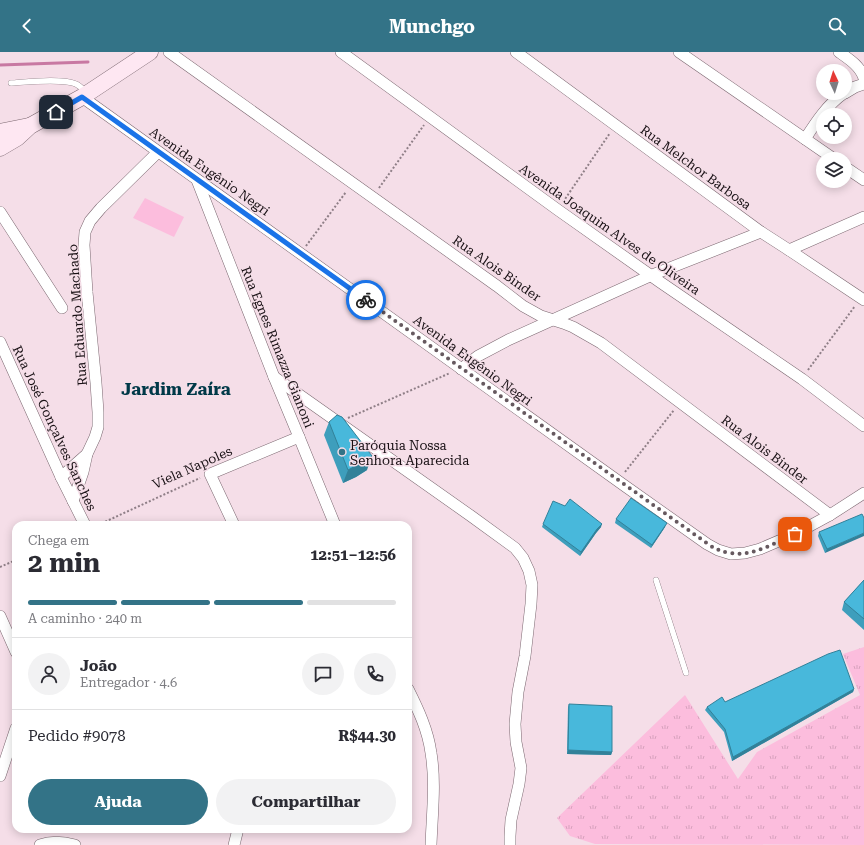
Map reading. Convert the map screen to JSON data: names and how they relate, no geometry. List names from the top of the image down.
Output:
{
  "streets": {
    "street": [
      "Rua Melchor Barbosa",
      "Avenida Eugênio Negri",
      "Avenida Joaquim Alves de Oliveira",
      "Rua Alois Binder",
      "Rua Eduardo Machado",
      "Rua Egnes Rimazza Gianoni",
      "Rua José Gonçalves Sanches",
      "Viela Napoles"
    ]
  },
  "crossings": [
    ["Avenida Eugênio Negri", "Rua Alois Binder"],
    ["Avenida Eugênio Negri", "Rua Eduardo Machado"],
    ["Avenida Eugênio Negri", "Rua Egnes Rimazza Gianoni"],
    ["Rua Eduardo Machado", "Rua José Gonçalves Sanches"],
    ["Rua Egnes Rimazza Gianoni", "Viela Napoles"]
  ],
  "districts": ["Jardim Zaíra"],
  "places": ["Paróquia Nossa Senhora Aparecida"],
  "north": "top",
  "page": {
    "header": "Munchgo",
    "heading": ["2 min", "Chega em", "12:51–12:56"],
    "panel": [
      "João",
      "Entregador · 4.6",
      "Pedido #9078",
      "R$44.30"
    ],
    "bar": "A caminho · 240 m",
    "buttons": ["Ajuda", "Compartilhar"]
  }
}
